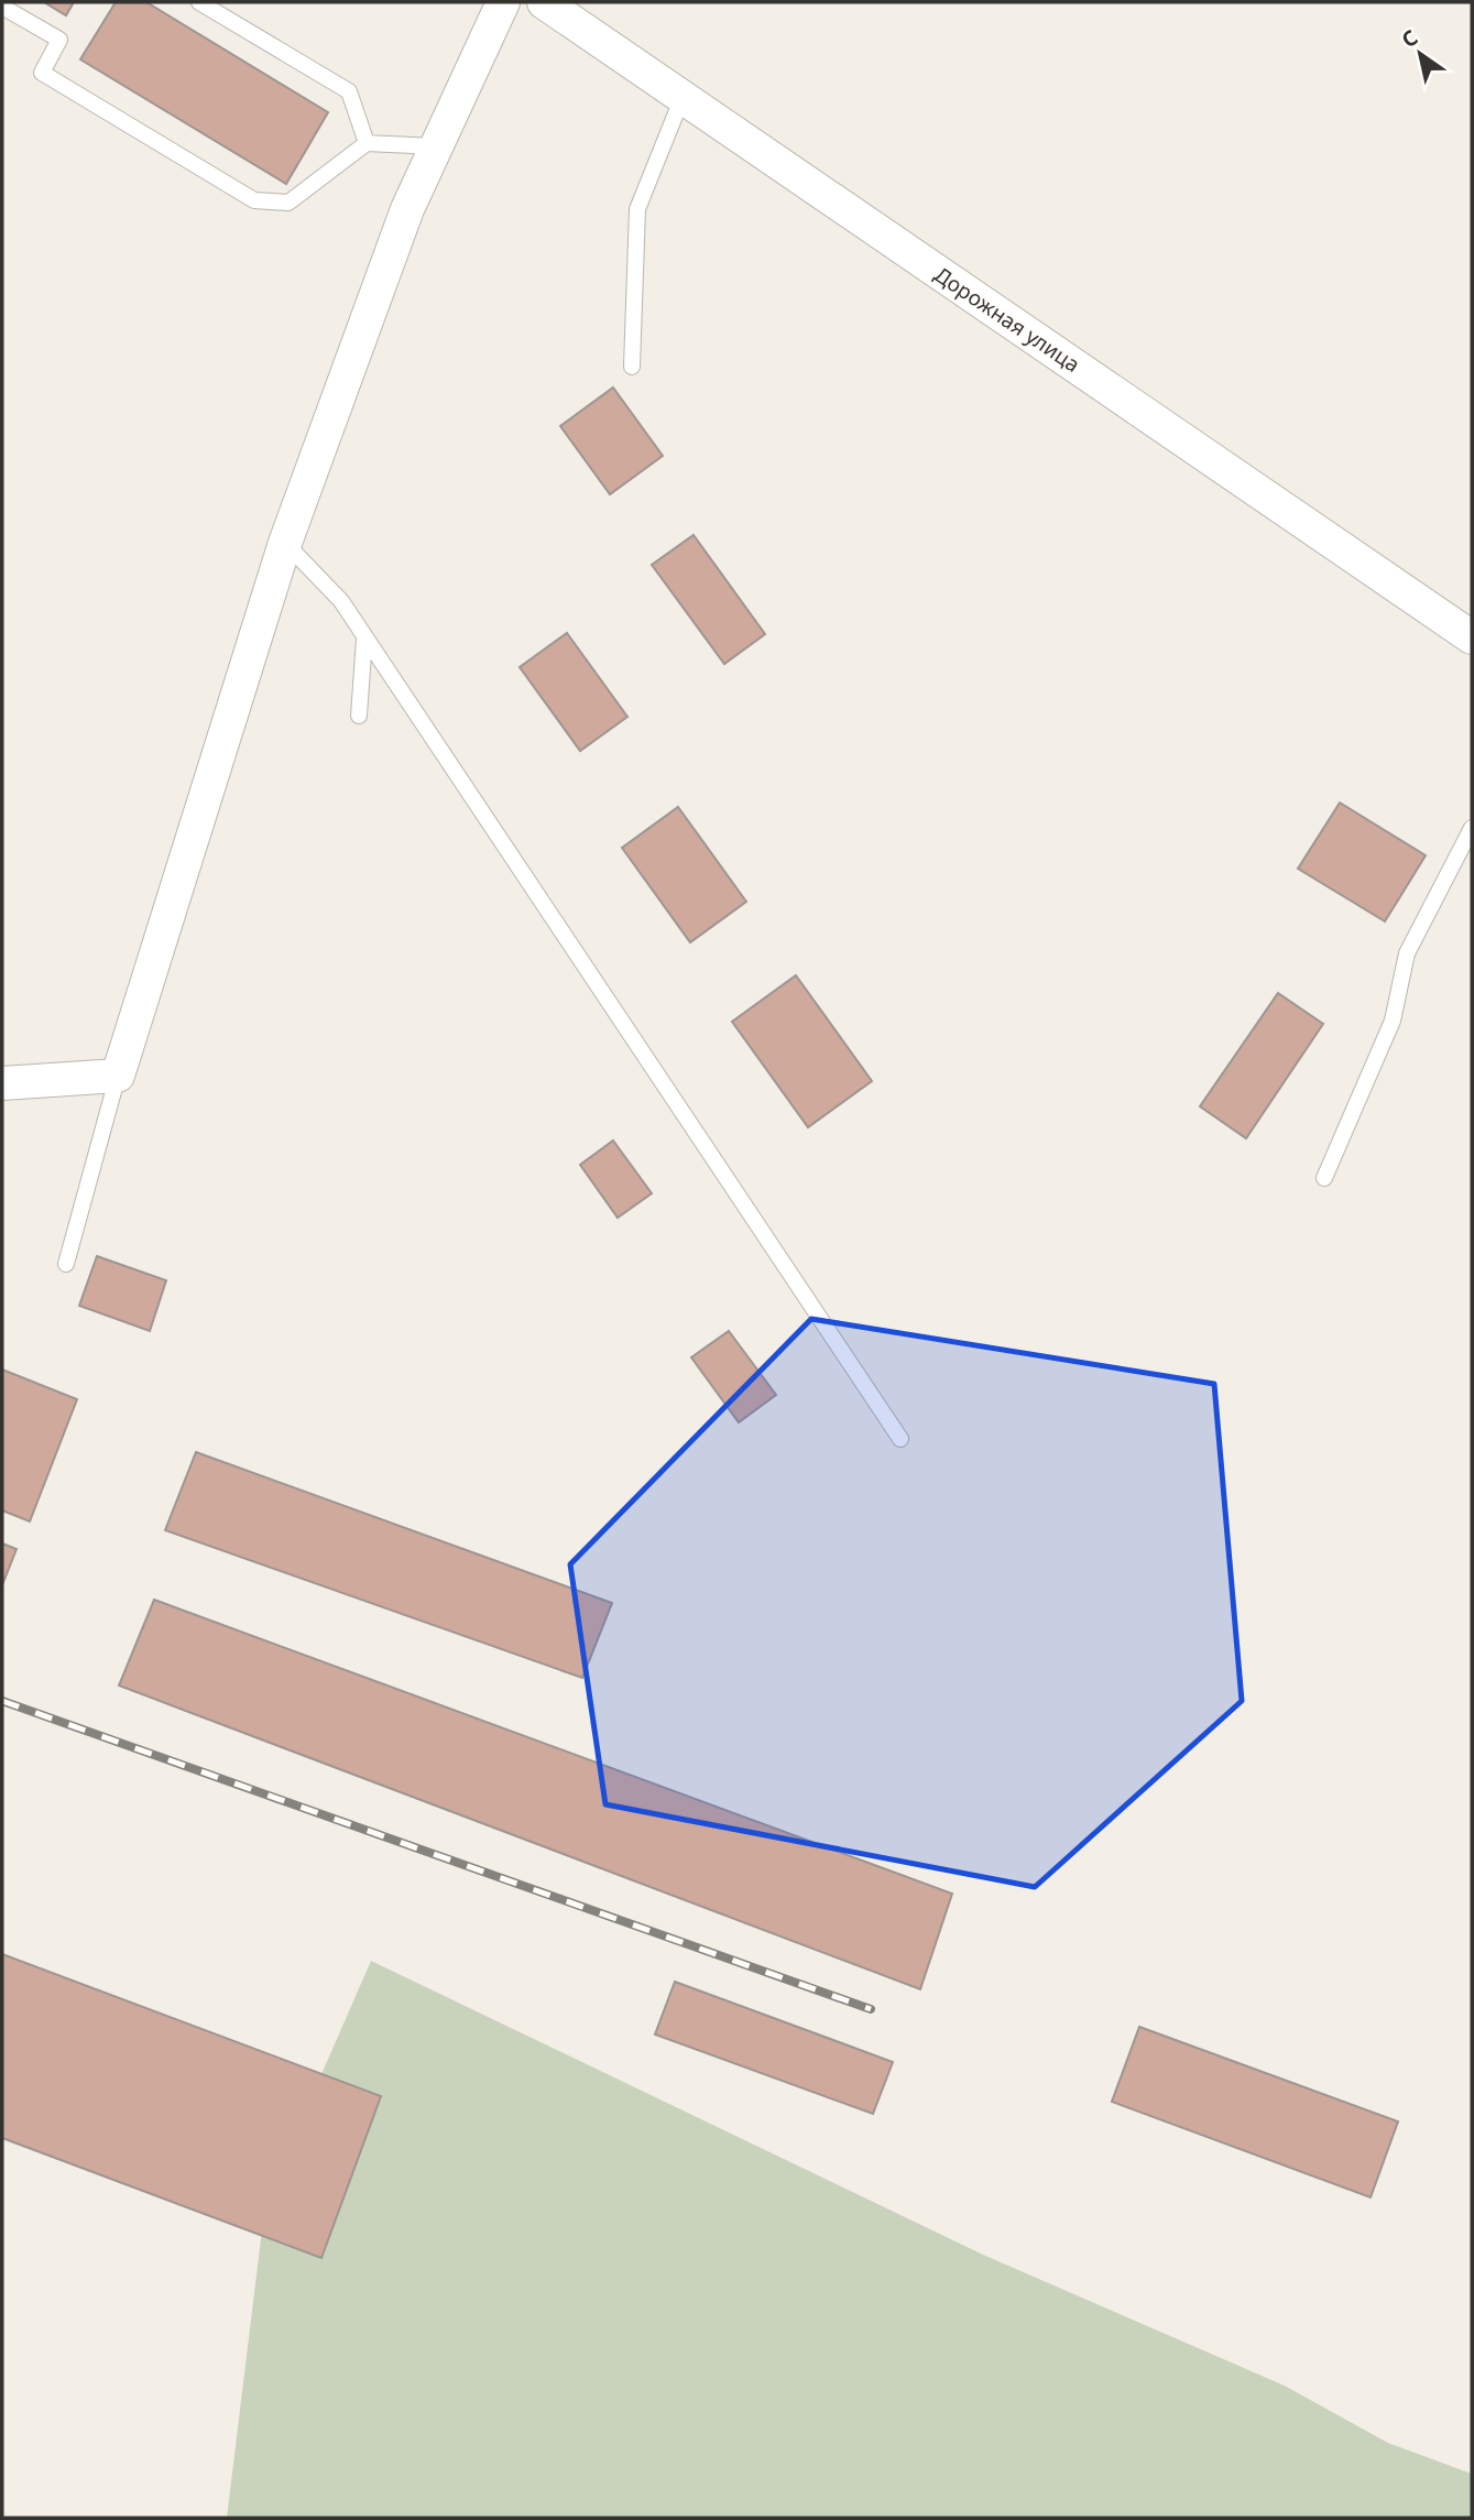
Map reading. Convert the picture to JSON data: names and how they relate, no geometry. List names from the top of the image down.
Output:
{
  "streets": {
    "street": ["Дорожная улица"]
  },
  "north": "top left"
}
